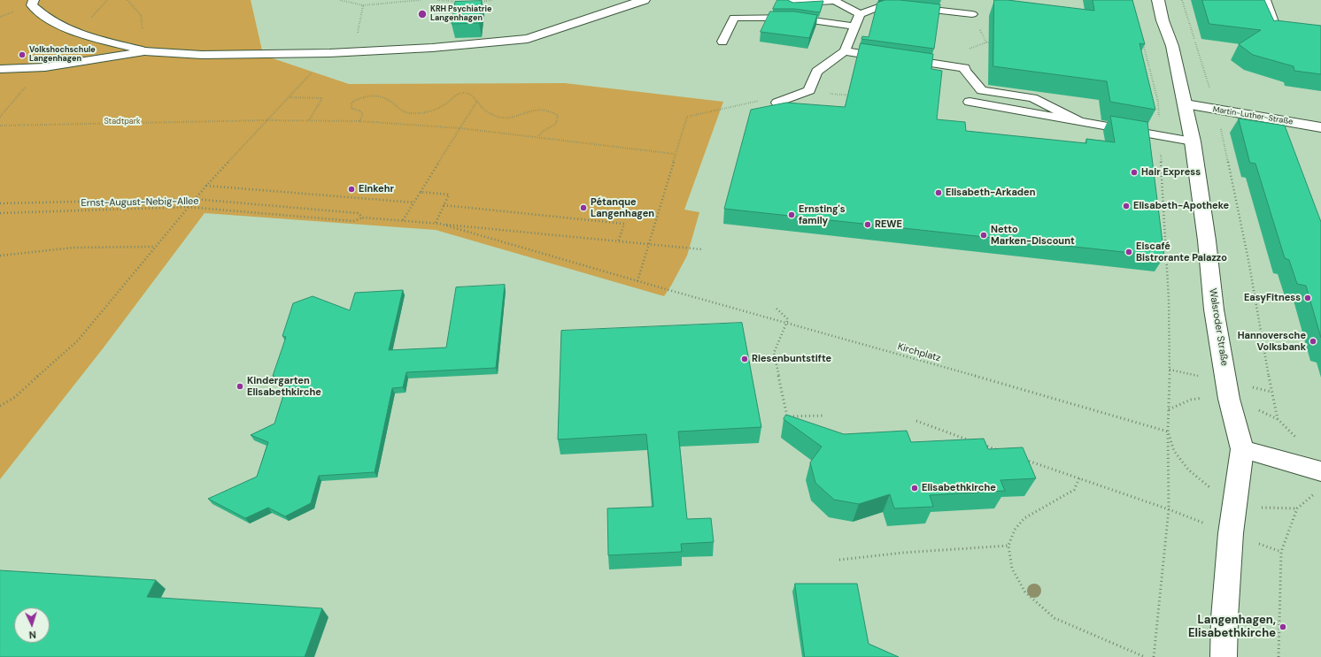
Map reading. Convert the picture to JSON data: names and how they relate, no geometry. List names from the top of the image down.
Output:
{
  "streets": {
    "street": ["Martin-Luther-Straße", "Walsroder Straße"],
    "path": ["Ernst-August-Nebig-Allee", "Kirchplatz"]
  },
  "crossings": [
    ["Martin-Luther-Straße", "Walsroder Straße"]
  ],
  "parks": ["Stadtpark"],
  "places": [
    "KRH Psychiatrie Langenhagen",
    "Volkshochschule Langenhagen",
    "Hair Express",
    "Einkehr",
    "Elisabeth-Arkaden",
    "Elisabeth-Apotheke",
    "Pétanque Langenhagen",
    "Ernsting's family",
    "REWE",
    "Netto Marken-Discount",
    "Eiscafé Bistrorante Palazzo",
    "EasyFitness",
    "Hannoversche Volksbank",
    "Riesenbuntstifte",
    "Kindergarten Elisabethkirche",
    "Elisabethkirche",
    "Langenhagen, Elisabethkirche"
  ],
  "north": "bottom"
}
